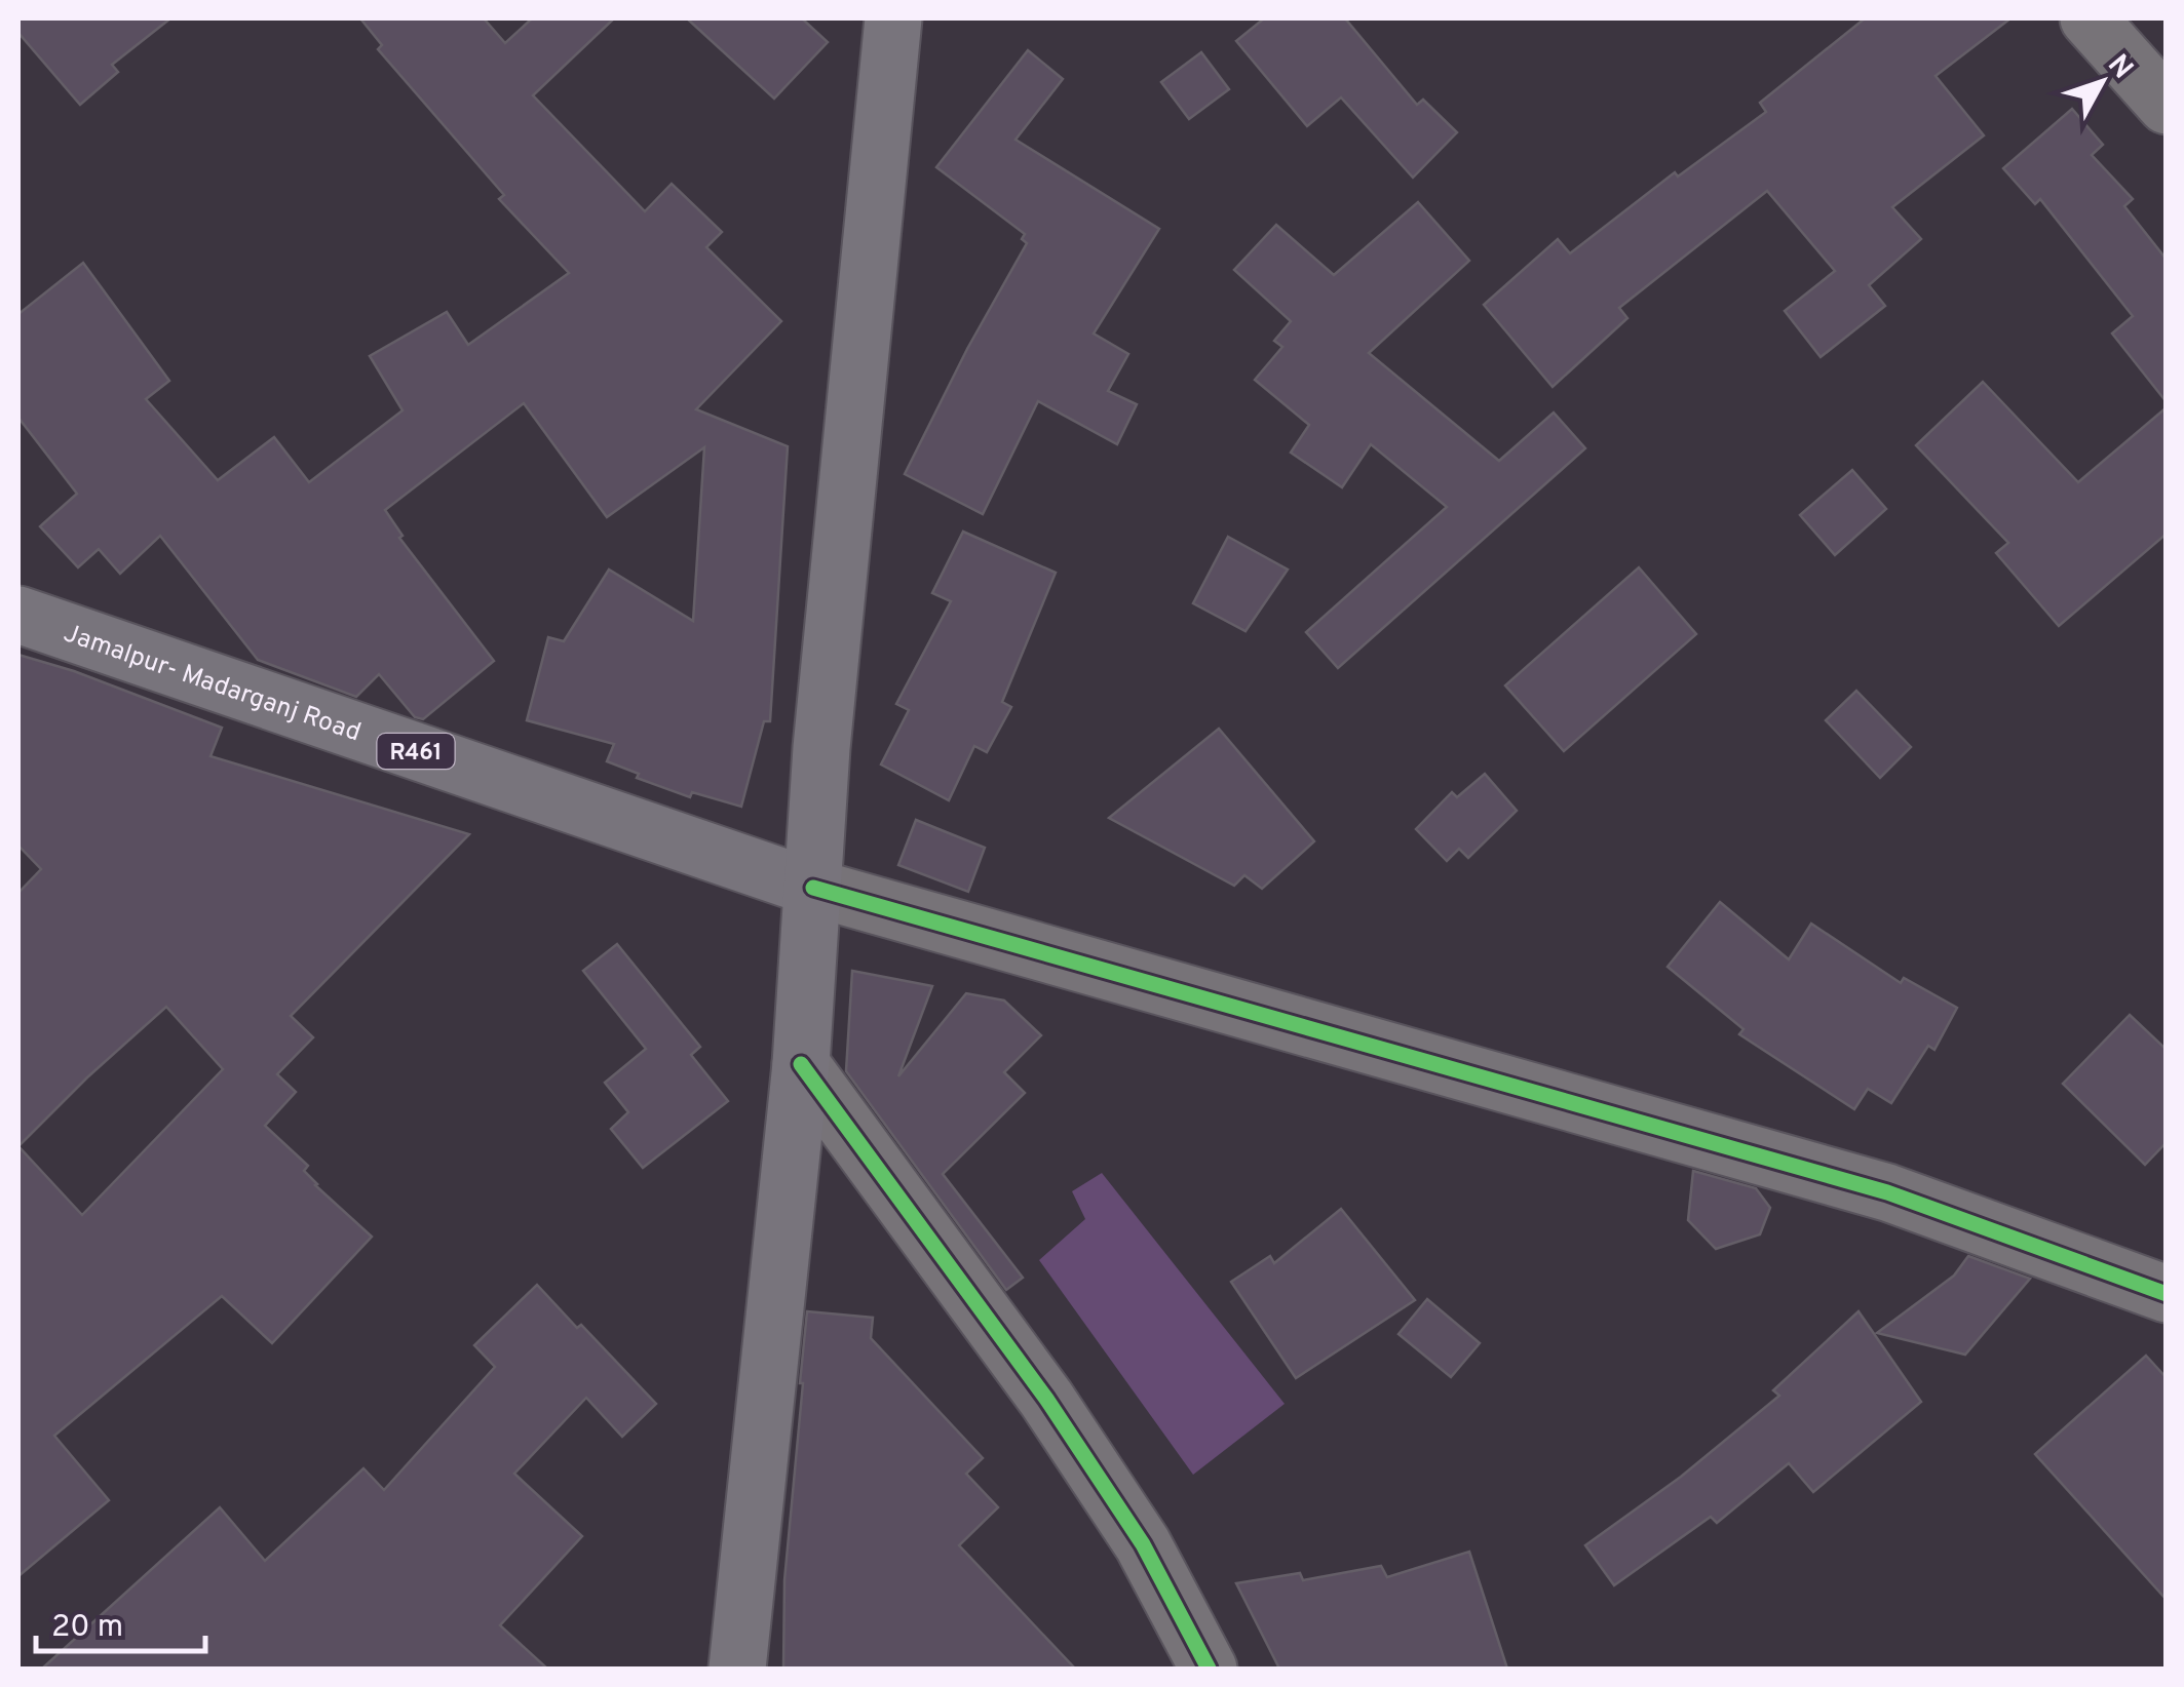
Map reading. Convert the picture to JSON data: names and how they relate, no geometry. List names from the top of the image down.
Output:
{
  "streets": {
    "main road": ["Jamalpur- Madarganj Road", "R461"]
  },
  "scale_bar": "20 m",
  "north": "top right"
}
